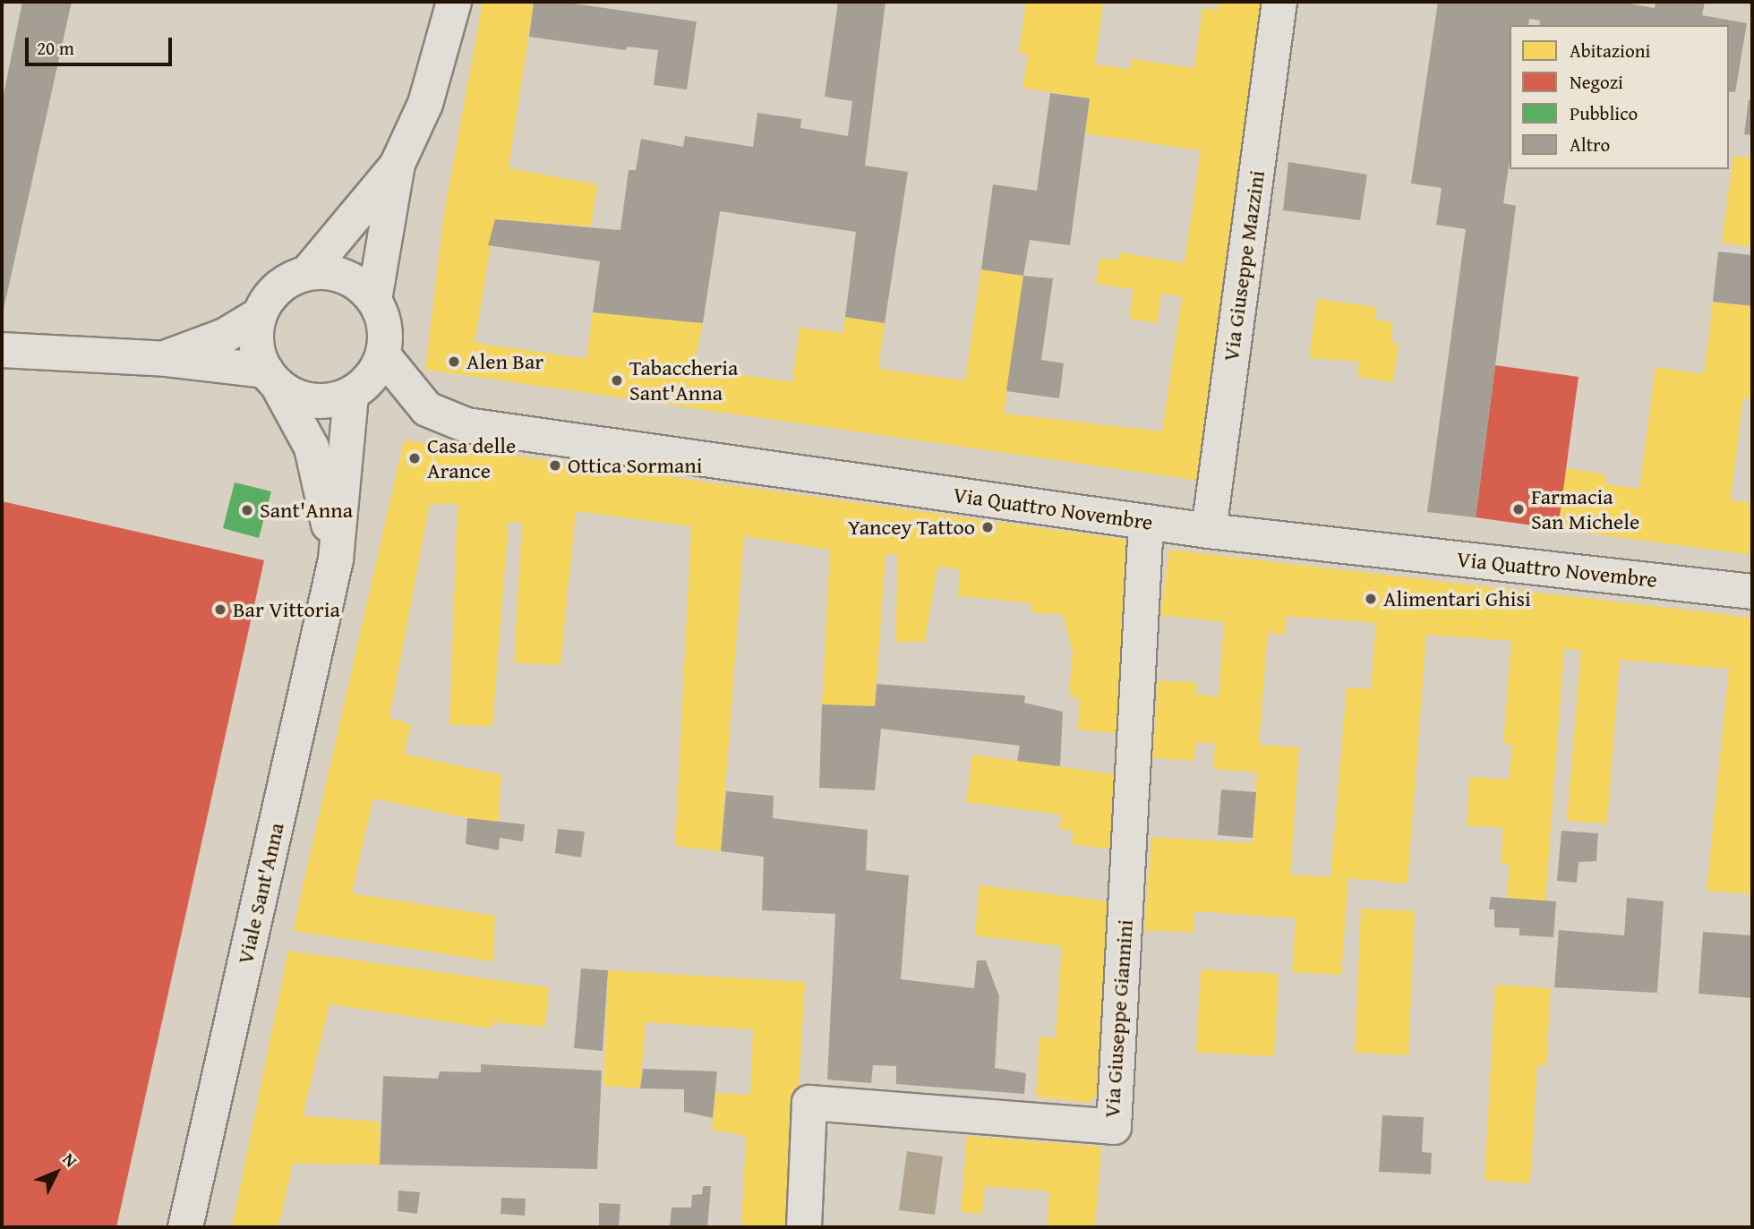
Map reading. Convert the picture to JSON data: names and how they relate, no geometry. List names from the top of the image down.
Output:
{
  "streets": {
    "street": [
      "Via Giuseppe Mazzini",
      "Via Quattro Novembre",
      "Viale Sant'Anna",
      "Via Giuseppe Giannini"
    ]
  },
  "crossings": [
    ["Via Giuseppe Mazzini", "Via Quattro Novembre"],
    ["Via Quattro Novembre", "Viale Sant'Anna"],
    ["Via Quattro Novembre", "Via Giuseppe Giannini"]
  ],
  "places": [
    "Alen Bar",
    "Tabaccheria Sant'Anna",
    "Casa delle Arance",
    "Ottica Sormani",
    "Farmacia San Michele",
    "Sant'Anna",
    "Yancey Tattoo",
    "Alimentari Ghisi",
    "Bar Vittoria"
  ],
  "legend": [
    "Abitazioni",
    "Negozi",
    "Pubblico",
    "Altro"
  ],
  "scale_bar": "20 m",
  "north": "top right"
}
